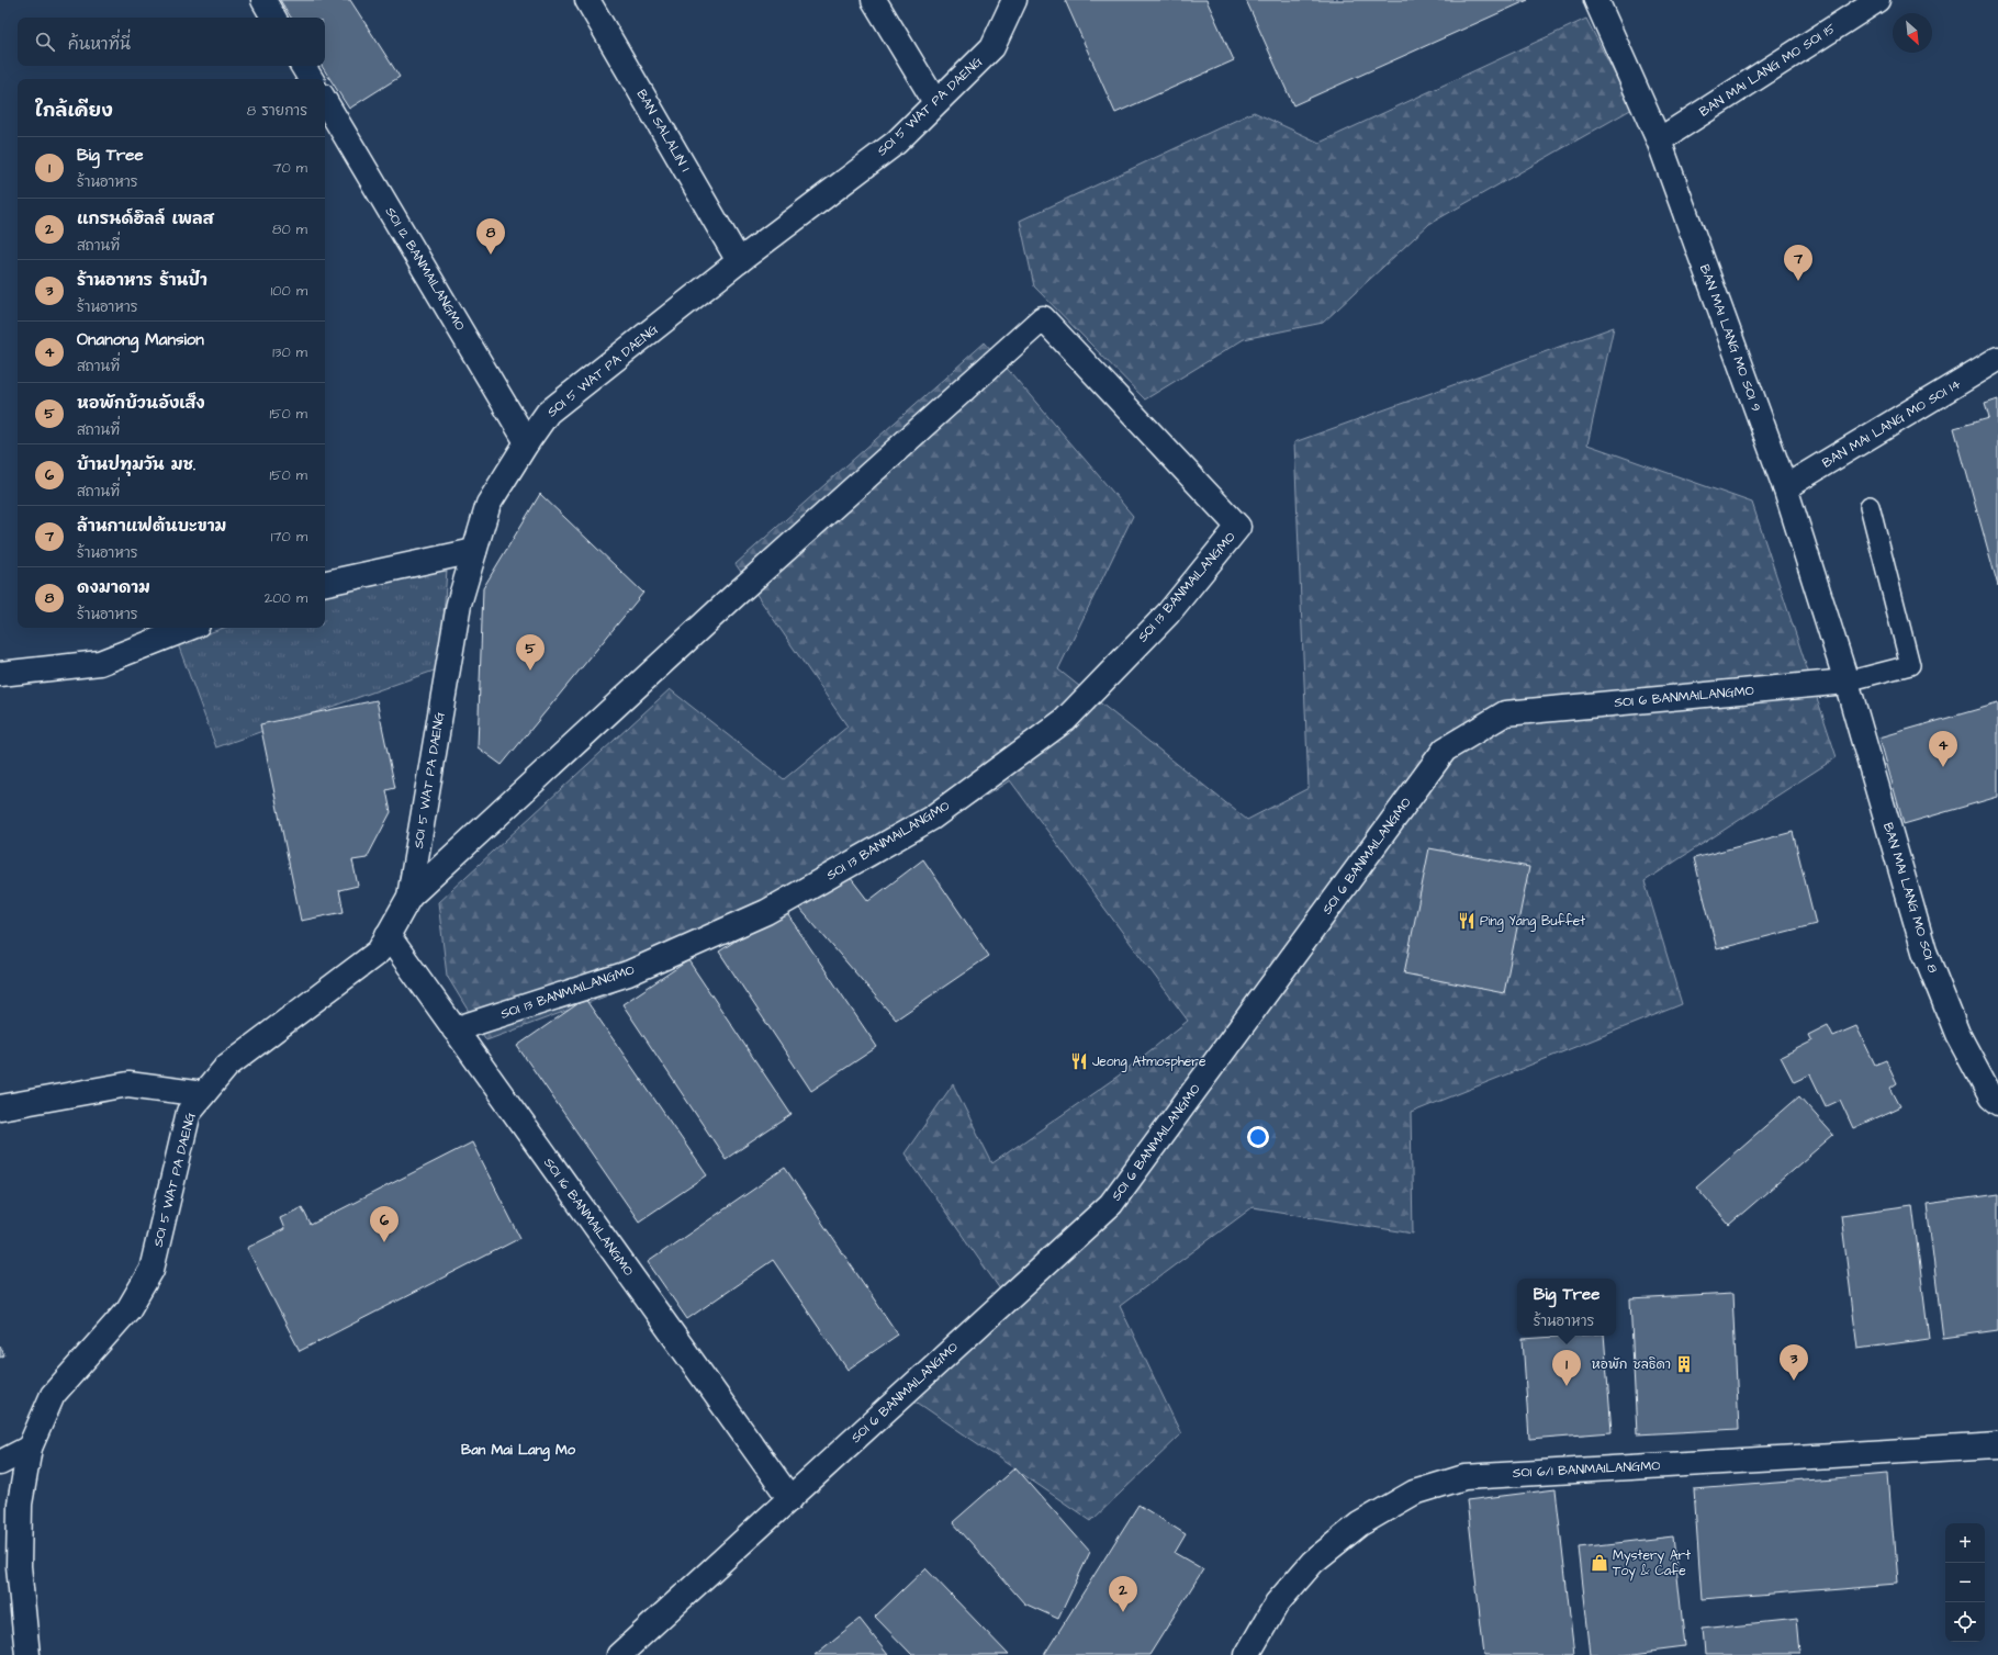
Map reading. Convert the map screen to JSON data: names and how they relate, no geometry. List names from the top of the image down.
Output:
{
  "streets": {
    "street": [
      "BAN MAI LANG MO SOI 15",
      "SOI 5 WAT PA DAENG",
      "BAN SALALIN 1",
      "SOI 12 BANMAILANGMO",
      "BAN MAI LANG MO SOI 9",
      "BAN MAI LANG MO SOI 14",
      "SOI 13 BANMAILANGMO",
      "SOI 6 BANMAILANGMO",
      "BAN MAI LANG MO SOI 8",
      "SOI 16 BANMAILANGMO",
      "SOI 6/1 BANMAILANGMO"
    ]
  },
  "crossings": [
    ["BAN MAI LANG MO SOI 15", "BAN MAI LANG MO SOI 9"],
    ["SOI 5 WAT PA DAENG", "BAN SALALIN 1"],
    ["SOI 5 WAT PA DAENG", "SOI 12 BANMAILANGMO"],
    ["SOI 5 WAT PA DAENG", "SOI 13 BANMAILANGMO"],
    ["SOI 5 WAT PA DAENG", "SOI 16 BANMAILANGMO"],
    ["BAN MAI LANG MO SOI 9", "BAN MAI LANG MO SOI 14"],
    ["BAN MAI LANG MO SOI 9", "SOI 6 BANMAILANGMO"],
    ["BAN MAI LANG MO SOI 9", "BAN MAI LANG MO SOI 8"],
    ["SOI 13 BANMAILANGMO", "SOI 16 BANMAILANGMO"],
    ["SOI 6 BANMAILANGMO", "BAN MAI LANG MO SOI 8"],
    ["SOI 6 BANMAILANGMO", "SOI 16 BANMAILANGMO"]
  ],
  "districts": ["Ban Mai Lang Mo"],
  "places": {
    "restaurant": ["Ping Yang Buffet", "Jeong Atmosphere"],
    "building": ["หอพัก ชลธิดา"],
    "shop": ["Mystery Art Toy & Cafe"]
  },
  "north": "bottom right",
  "page": {
    "search": "ค้นหาที่นี่",
    "heading": ["ใกล้เคียง", "8 รายการ"],
    "list": [
      {
        "mark": "1",
        "name": "Big Tree",
        "note": "ร้านอาหาร",
        "value": "70 m"
      },
      {
        "mark": "2",
        "name": "แกรนด์ฮิลล์ เพลส",
        "note": "สถานที่",
        "value": "80 m"
      },
      {
        "mark": "3",
        "name": "ร้านอาหาร ร้านป้า",
        "note": "ร้านอาหาร",
        "value": "100 m"
      },
      {
        "mark": "4",
        "name": "Onanong Mansion",
        "note": "สถานที่",
        "value": "130 m"
      },
      {
        "mark": "5",
        "name": "หอพักบ้วนอังเส็ง",
        "note": "สถานที่",
        "value": "150 m"
      },
      {
        "mark": "6",
        "name": "บ้านปทุมวัน มช.",
        "note": "สถานที่",
        "value": "150 m"
      },
      {
        "mark": "7",
        "name": "ล้านกาแฟต้นบะขาม",
        "note": "ร้านอาหาร",
        "value": "170 m"
      },
      {
        "mark": "8",
        "name": "ดงมาดาม",
        "note": "ร้านอาหาร",
        "value": "200 m"
      }
    ],
    "pins": [
      "8",
      "7",
      "5",
      "4",
      "6",
      "3",
      "1",
      "2"
    ],
    "popup": ["Big Tree", "ร้านอาหาร"],
    "map_buttons": ["+", "−"]
  }
}
